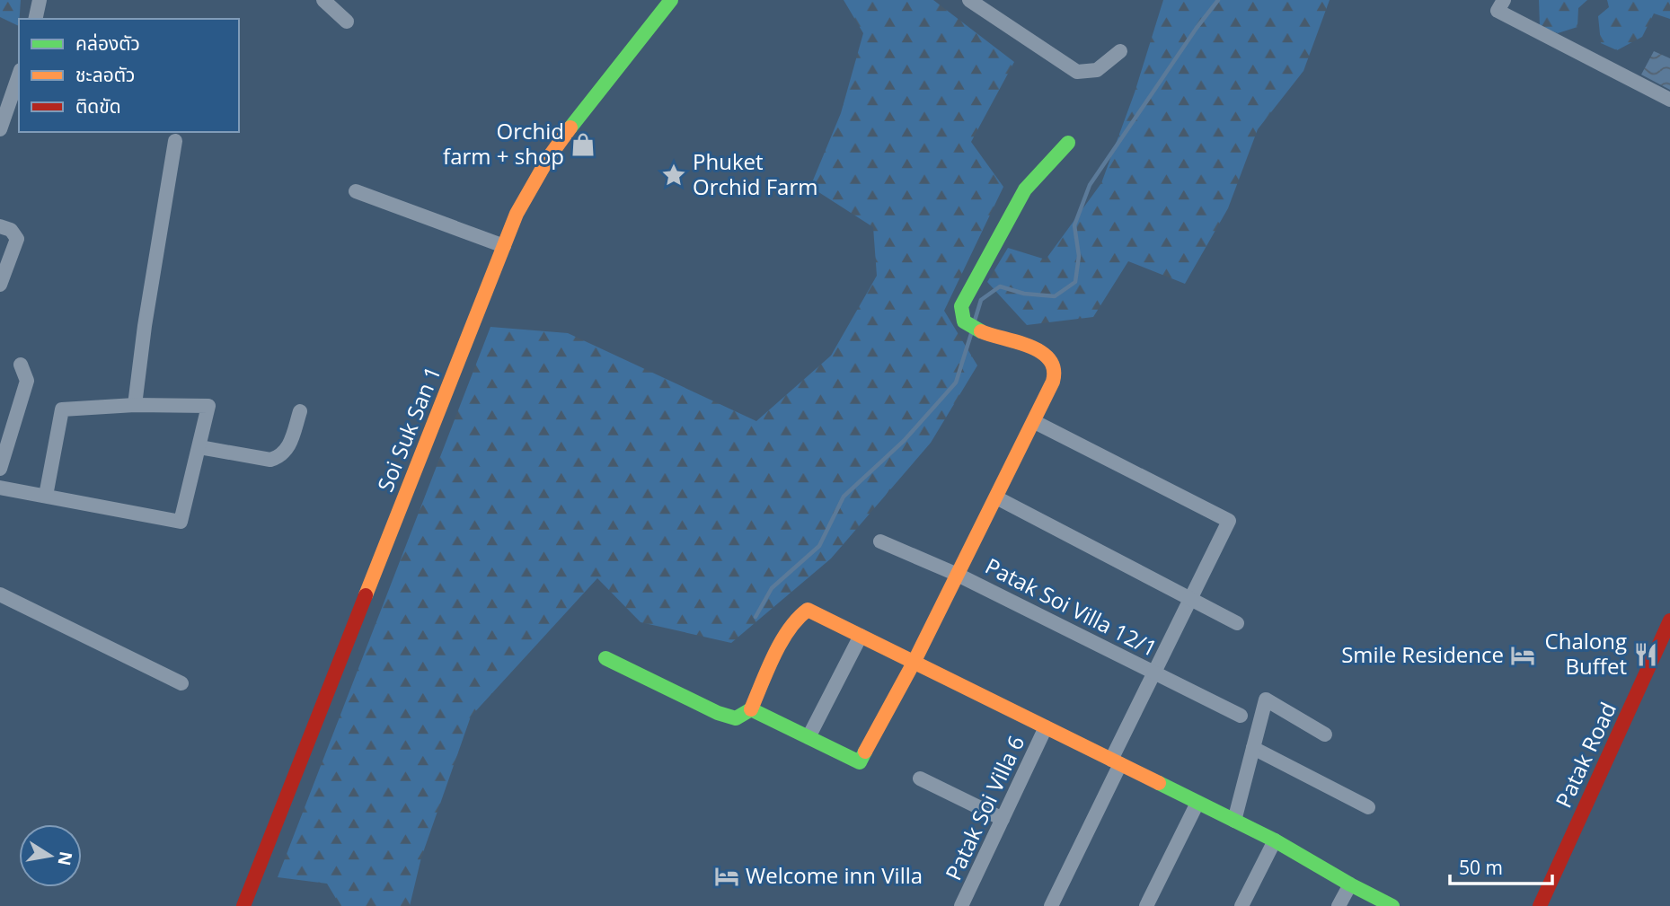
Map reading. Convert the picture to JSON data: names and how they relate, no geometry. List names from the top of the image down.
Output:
{
  "streets": {
    "street": [
      "Soi Suk San 1",
      "Patak Soi Villa 12/1",
      "Patak Road",
      "Patak Soi Villa 6"
    ]
  },
  "places": {
    "shop": ["Orchid farm + shop"],
    "place": ["Phuket Orchid Farm"],
    "restaurant": ["Chalong Buffet"],
    "hotel": ["Smile Residence", "Welcome inn Villa"]
  },
  "legend": ["คล่องตัว", "ชะลอตัว", "ติดขัด"],
  "scale_bar": "50 m",
  "north": "right"
}
